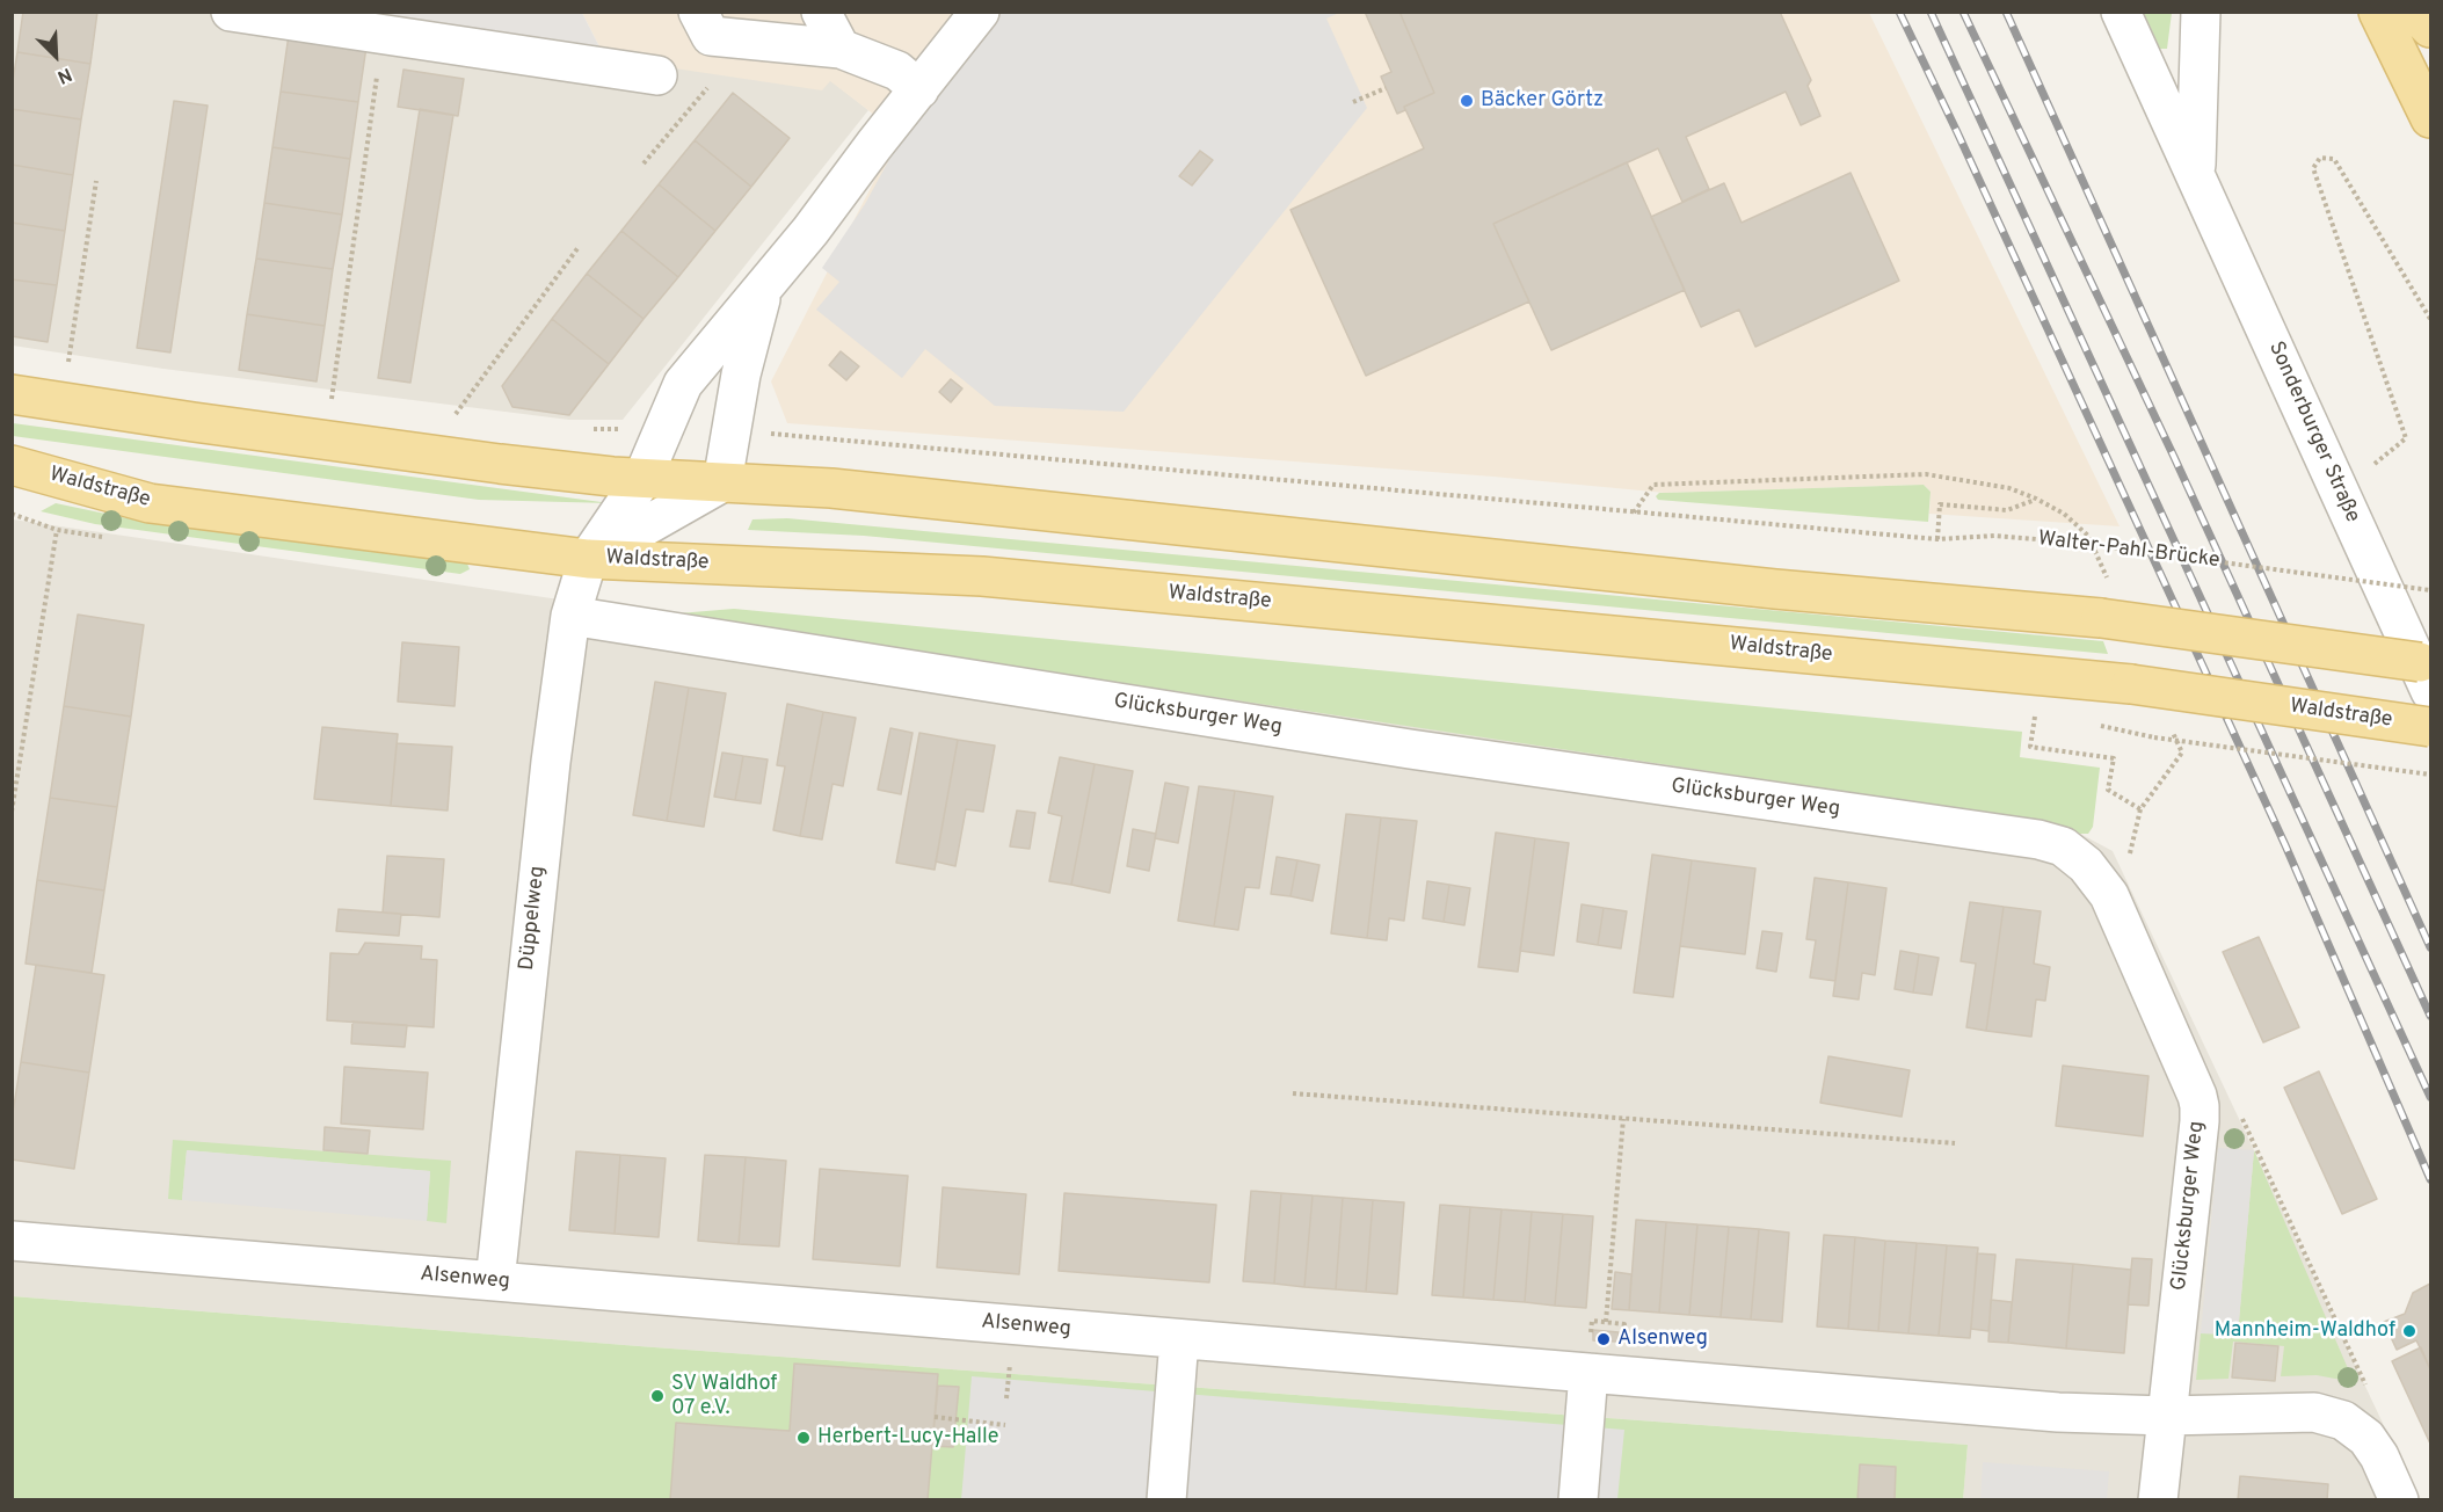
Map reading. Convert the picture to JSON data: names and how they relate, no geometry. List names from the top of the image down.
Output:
{
  "streets": {
    "main road": ["Waldstraße"],
    "street": [
      "Sonderburger Straße",
      "Glücksburger Weg",
      "Düppelweg",
      "Alsenweg"
    ],
    "path": ["Walter-Pahl-Brücke"]
  },
  "crossings": [
    ["Waldstraße", "Düppelweg"],
    ["Glücksburger Weg", "Düppelweg"],
    ["Glücksburger Weg", "Alsenweg"],
    ["Düppelweg", "Alsenweg"]
  ],
  "places": [
    "Bäcker Görtz",
    "Mannheim-Waldhof",
    "Alsenweg",
    "SV Waldhof 07 e.V.",
    "Herbert-Lucy-Halle"
  ],
  "north": "bottom right"
}
